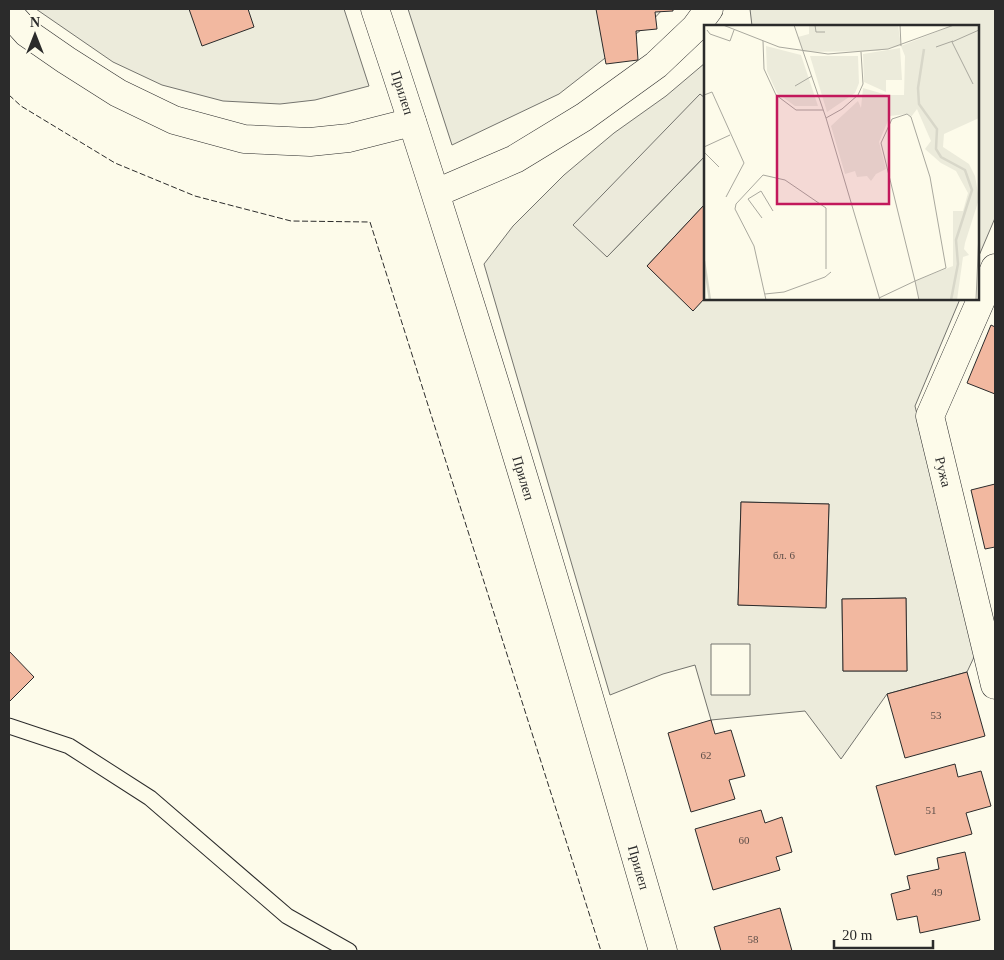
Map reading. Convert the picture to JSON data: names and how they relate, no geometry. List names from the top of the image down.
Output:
{
  "streets": {
    "street": ["Прилеп", "Ружа"]
  },
  "house_numbers": [
    "бл. 6",
    "53",
    "62",
    "51",
    "60",
    "49",
    "58"
  ],
  "scale_bar": "20 m",
  "north": "top"
}
